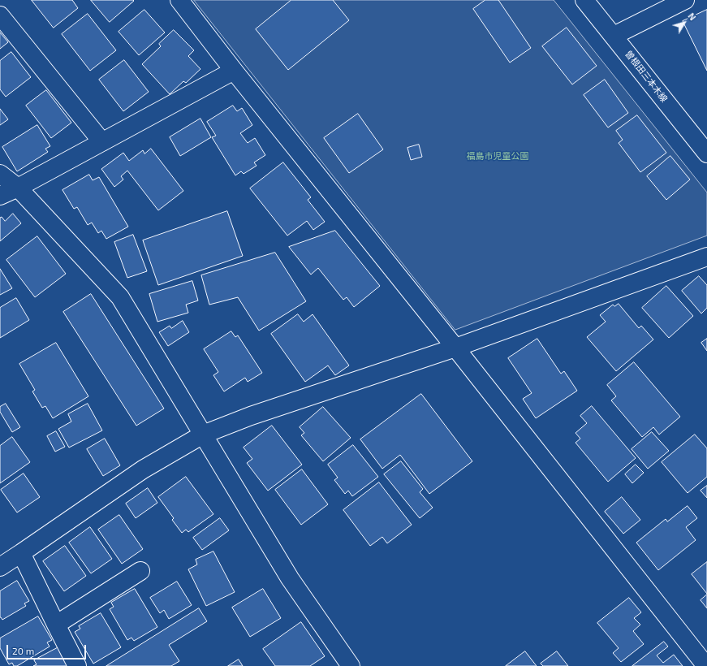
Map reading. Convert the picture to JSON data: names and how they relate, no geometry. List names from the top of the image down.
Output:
{
  "streets": {
    "street": ["曽根田三本木線"]
  },
  "parks": ["福島市児童公園"],
  "scale_bar": "20 m",
  "north": "top right"
}
